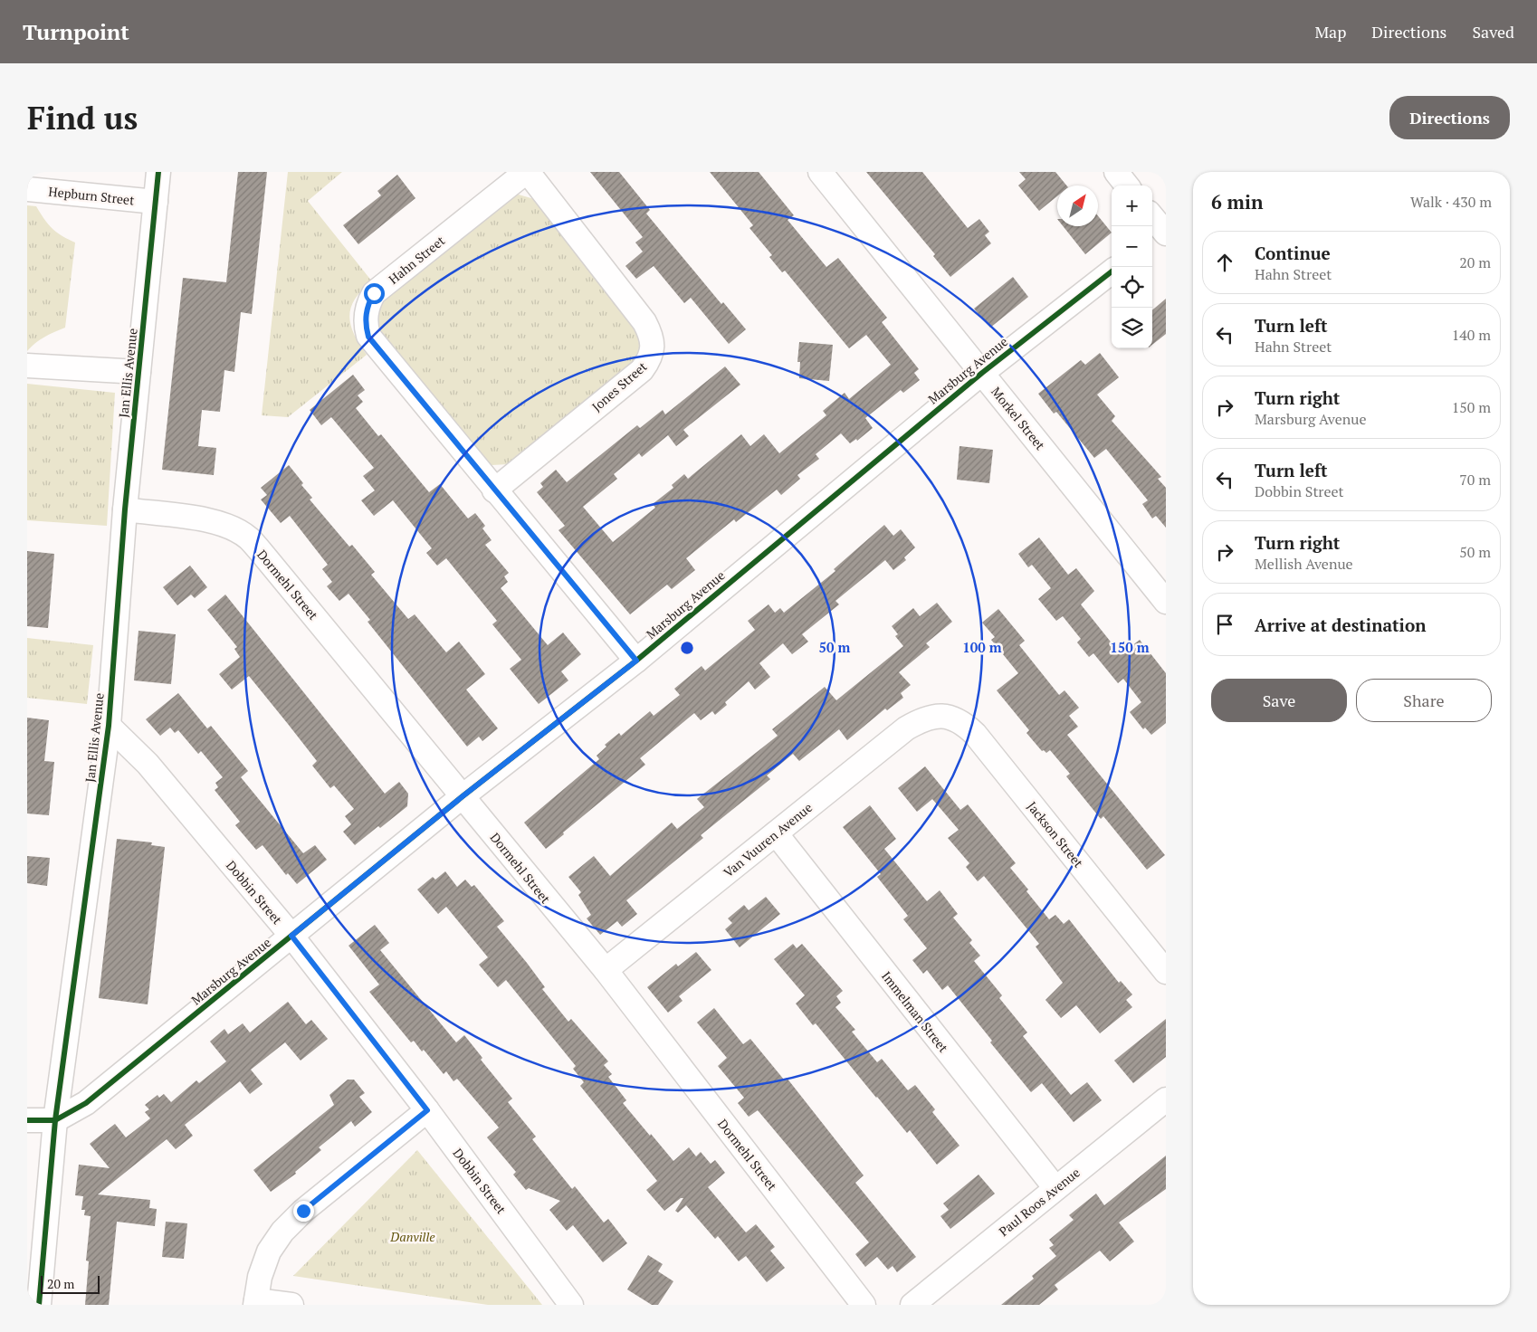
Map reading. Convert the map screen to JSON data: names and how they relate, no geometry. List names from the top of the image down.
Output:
{
  "streets": {
    "street": [
      "Hepburn Street",
      "Hahn Street",
      "Marsburg Avenue",
      "Jan Ellis Avenue",
      "Jones Street",
      "Morkel Street",
      "Dormehl Street",
      "Jackson Street",
      "Van Vuuren Avenue",
      "Dobbin Street",
      "Immelman Street",
      "Paul Roos Avenue"
    ]
  },
  "crossings": [
    ["Hepburn Street", "Jan Ellis Avenue"],
    ["Hahn Street", "Marsburg Avenue"],
    ["Hahn Street", "Jones Street"],
    ["Marsburg Avenue", "Jan Ellis Avenue"],
    ["Marsburg Avenue", "Morkel Street"],
    ["Marsburg Avenue", "Dormehl Street"],
    ["Marsburg Avenue", "Dobbin Street"],
    ["Jan Ellis Avenue", "Dormehl Street"],
    ["Jan Ellis Avenue", "Dobbin Street"],
    ["Dormehl Street", "Van Vuuren Avenue"],
    ["Jackson Street", "Van Vuuren Avenue"],
    ["Van Vuuren Avenue", "Immelman Street"],
    ["Immelman Street", "Paul Roos Avenue"]
  ],
  "parks": ["Danville"],
  "scale_bar": "20 m",
  "north": "top right",
  "page": {
    "header": "Turnpoint",
    "nav": ["Map", "Directions", "Saved"],
    "buttons": [
      "Directions",
      ["Save", "Share"]
    ],
    "title": "Find us",
    "heading": ["6 min", "Walk · 430 m"],
    "map_buttons": ["+", "−"],
    "list": [
      ["Continue", "Hahn Street", "20 m"],
      ["Turn left", "Hahn Street", "140 m"],
      ["Turn right", "Marsburg Avenue", "150 m"],
      ["Turn left", "Dobbin Street", "70 m"],
      ["Turn right", "Mellish Avenue", "50 m"],
      "Arrive at destination"
    ],
    "scale": "20 m"
  },
  "rings": ["50 m", "100 m", "150 m"]
}
